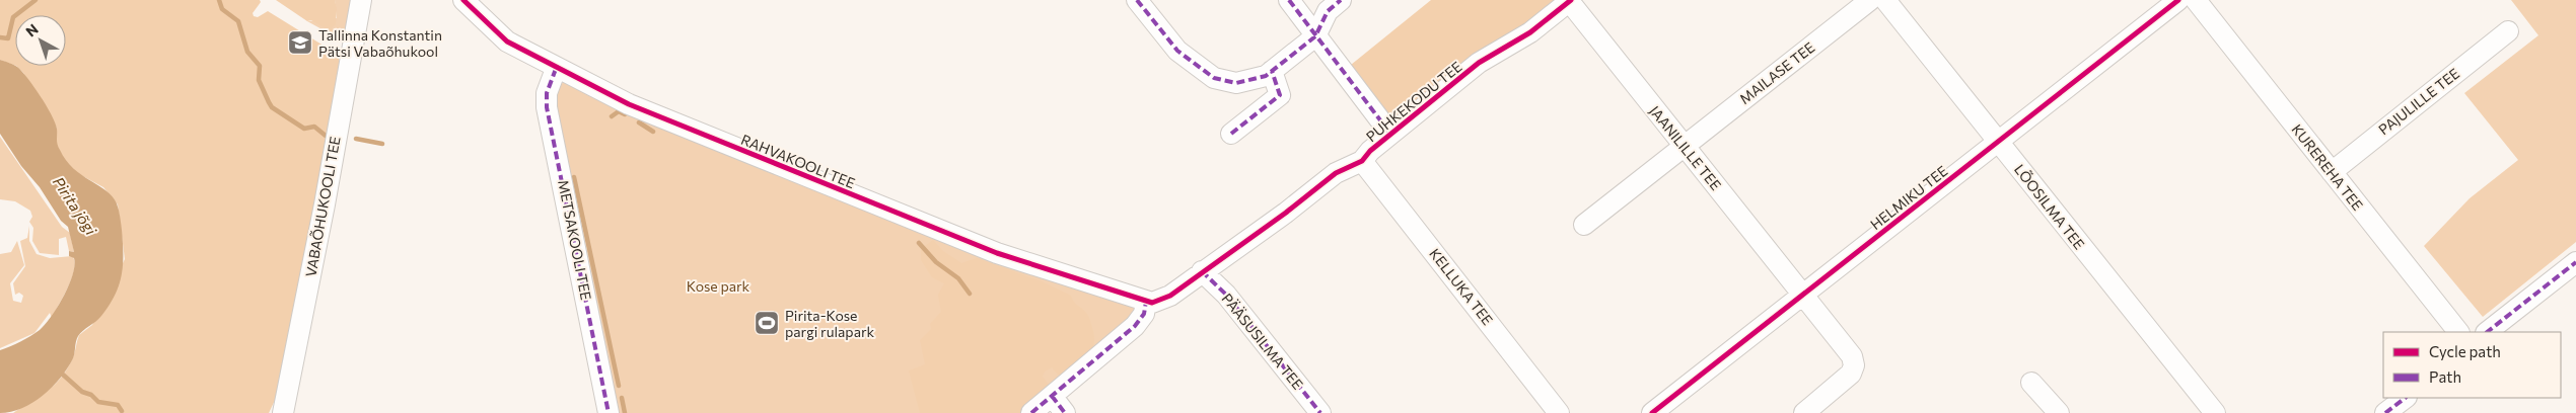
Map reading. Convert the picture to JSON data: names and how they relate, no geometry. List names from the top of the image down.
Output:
{
  "streets": {
    "street": [
      "MAILASE TEE",
      "PUHKEKODU TEE",
      "PAJULILLE TEE",
      "JAANILILLE TEE",
      "RAHVAKOOLI TEE",
      "KUREREHA TEE",
      "HELMIKU TEE",
      "VABAÕHUKOOLI TEE",
      "LÕOSILMA TEE",
      "METSAKOOLI TEE",
      "KELLUKA TEE",
      "PÄÄSUSILMA TEE"
    ]
  },
  "crossings": [
    ["MAILASE TEE", "JAANILILLE TEE"],
    ["PUHKEKODU TEE", "JAANILILLE TEE"],
    ["PUHKEKODU TEE", "RAHVAKOOLI TEE"],
    ["PUHKEKODU TEE", "KELLUKA TEE"],
    ["PUHKEKODU TEE", "PÄÄSUSILMA TEE"],
    ["PAJULILLE TEE", "KUREREHA TEE"],
    ["JAANILILLE TEE", "HELMIKU TEE"],
    ["RAHVAKOOLI TEE", "METSAKOOLI TEE"],
    ["HELMIKU TEE", "LÕOSILMA TEE"]
  ],
  "water": ["Pirita jõgi"],
  "parks": ["Kose park"],
  "places": {
    "school or university": ["Tallinna Konstantin Pätsi Vabaõhukool"],
    "sports": ["Pirita-Kose pargi rulapark"]
  },
  "legend": ["Cycle path", "Path"],
  "north": "top left"
}
